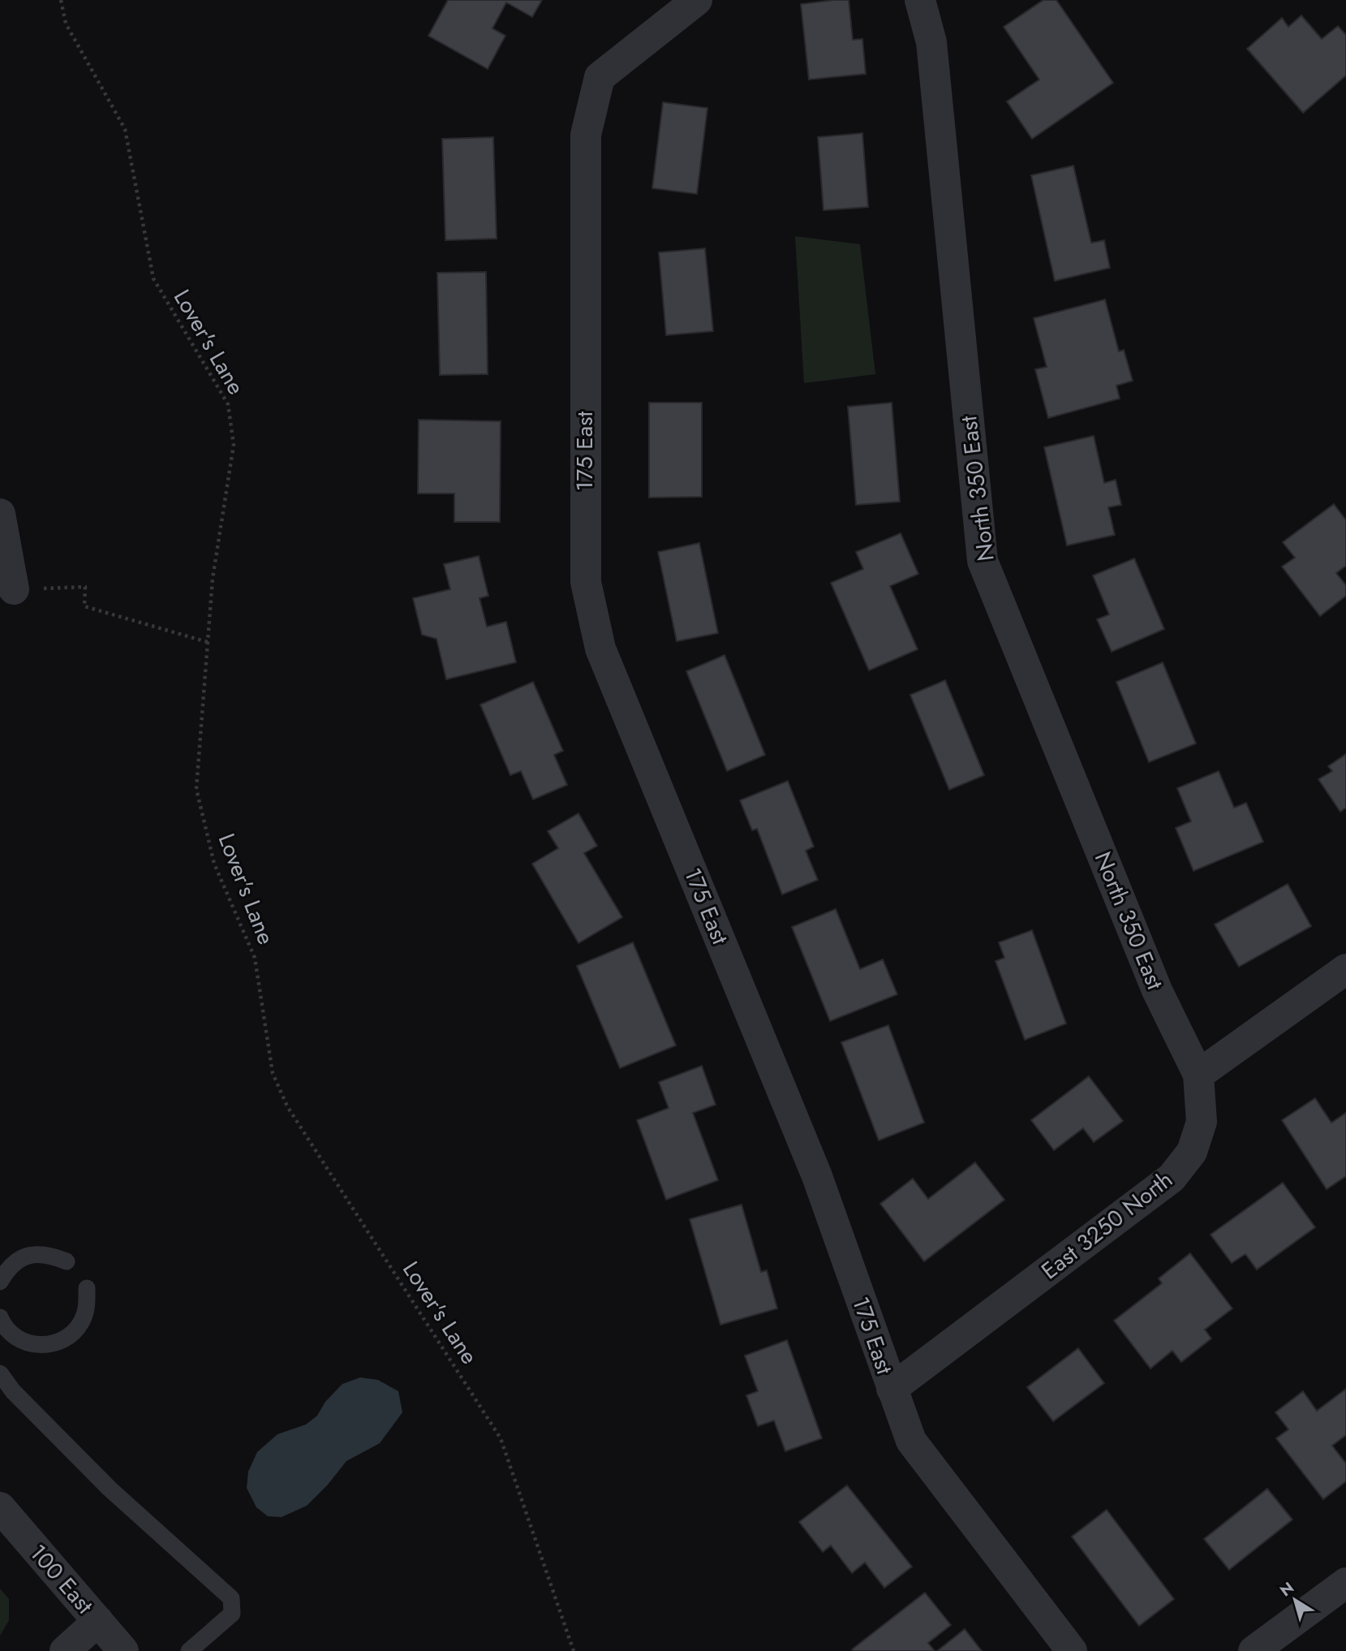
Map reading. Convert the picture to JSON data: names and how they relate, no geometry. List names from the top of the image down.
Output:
{
  "streets": {
    "street": [
      "175 East",
      "North 350 East",
      "East 3250 North",
      "100 East"
    ],
    "path": ["Lover's Lane"]
  },
  "crossings": [
    ["175 East", "East 3250 North"],
    ["North 350 East", "East 3250 North"]
  ],
  "north": "top left"
}
